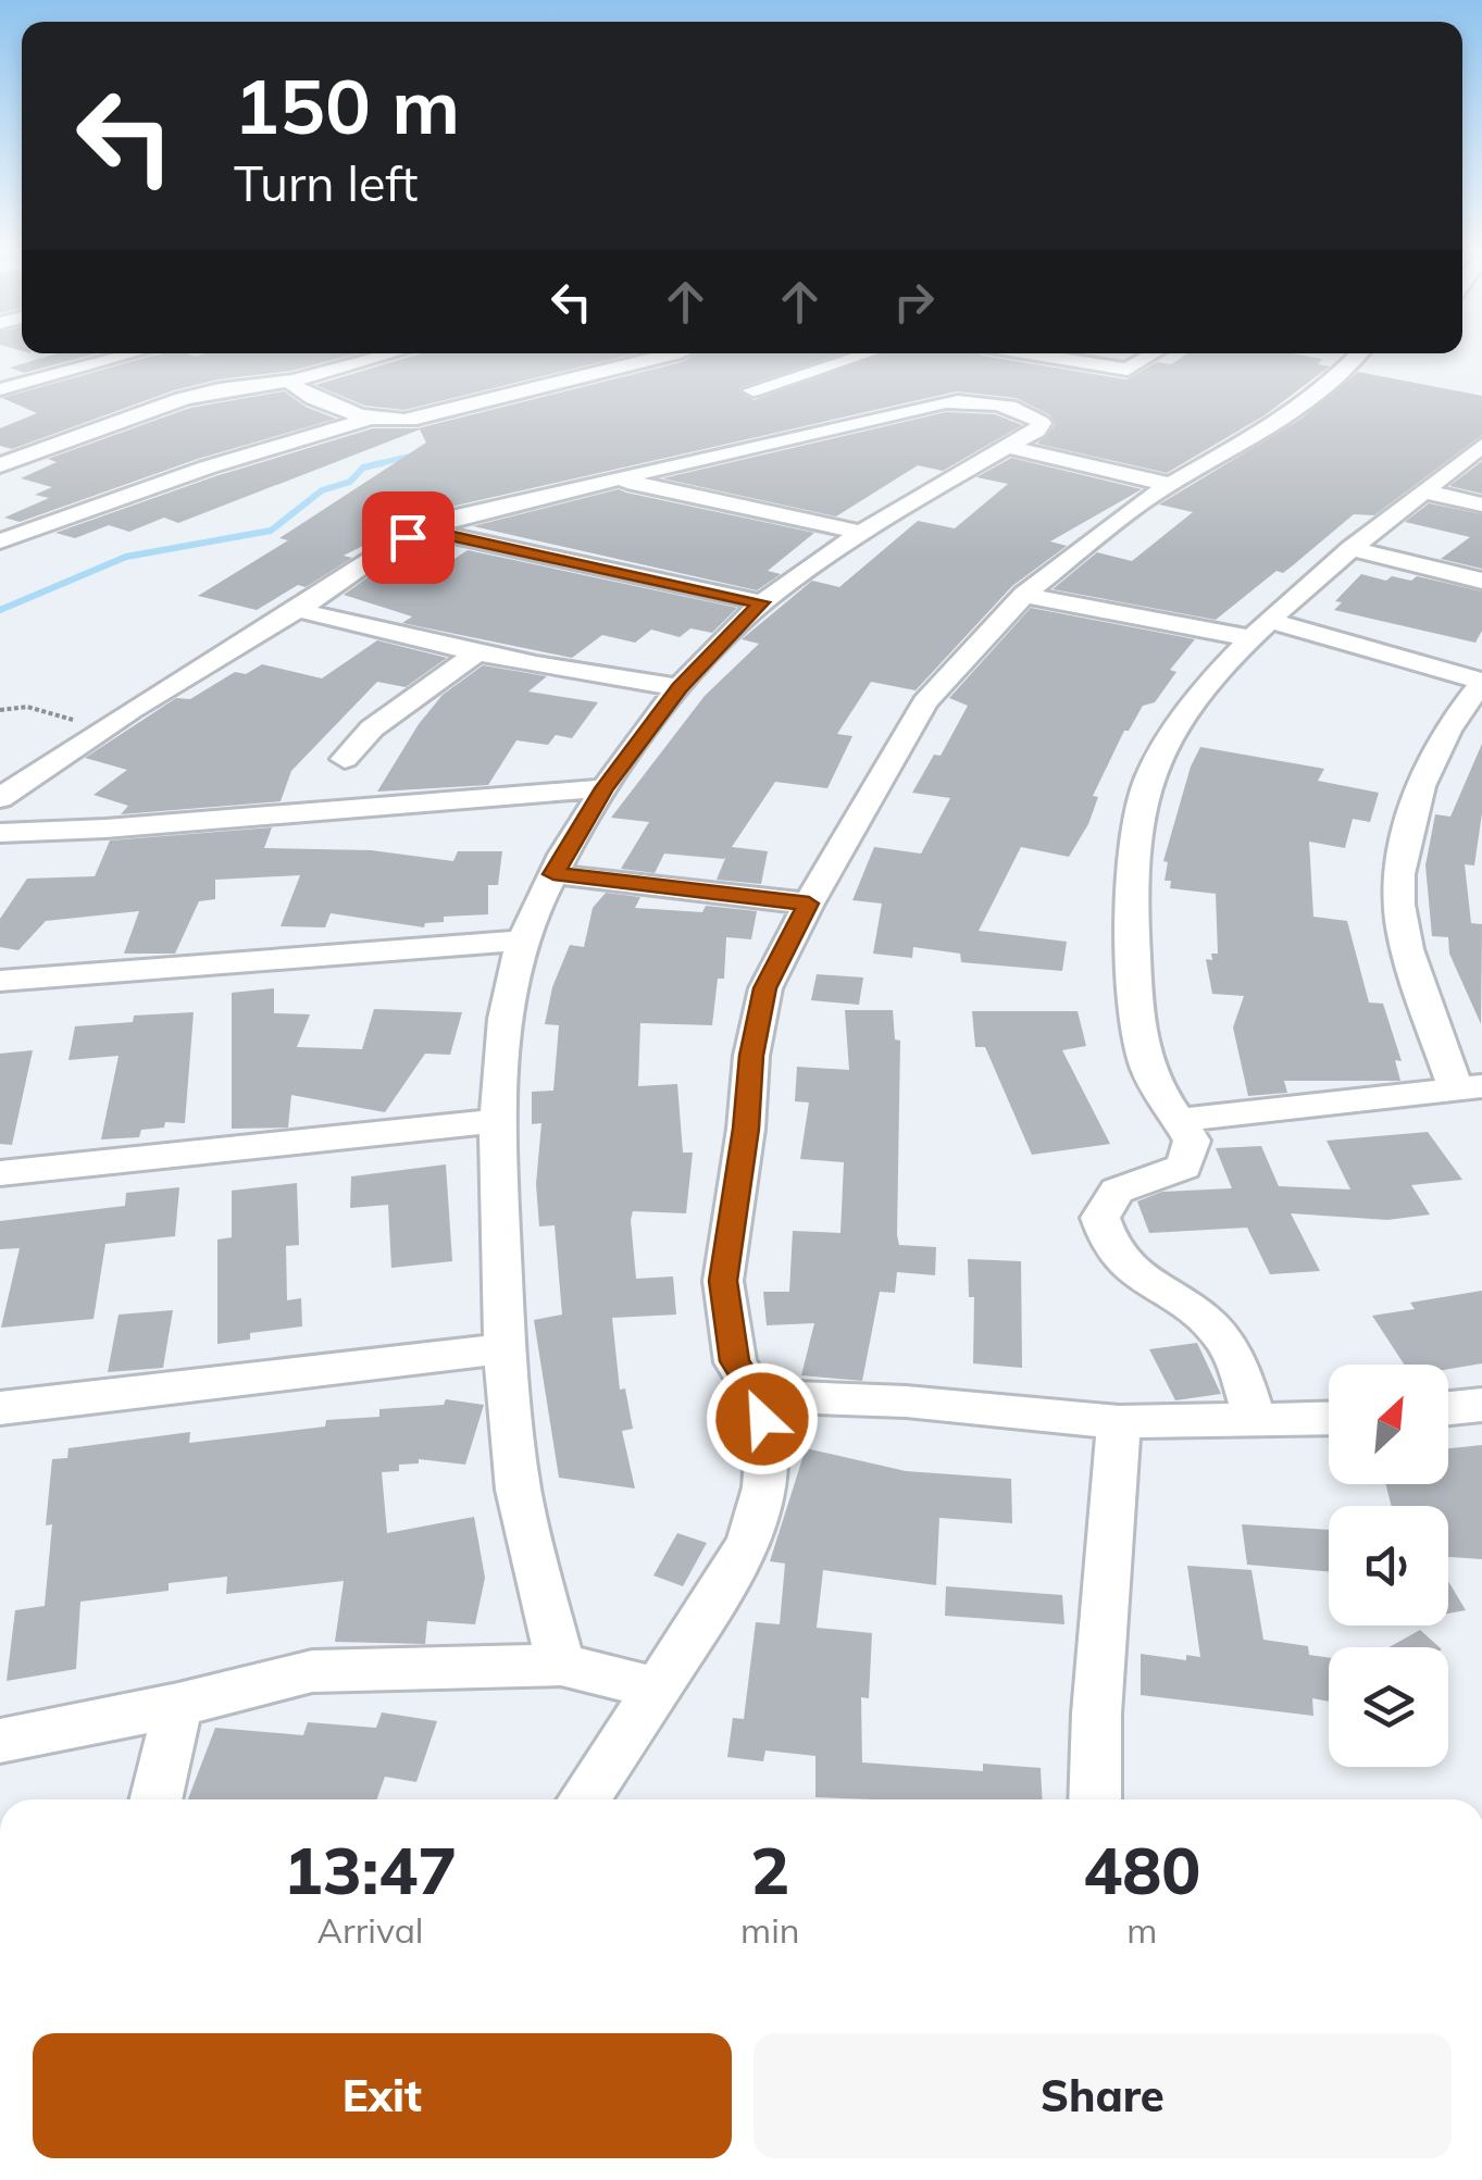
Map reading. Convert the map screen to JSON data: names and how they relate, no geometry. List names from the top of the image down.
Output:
{
  "north": "top right",
  "page": {
    "turn": ["150 m", "Turn left"],
    "eta": [
      "13:47",
      "Arrival",
      "2",
      "min",
      "480",
      "m"
    ],
    "buttons": ["Exit", "Share"]
  }
}
